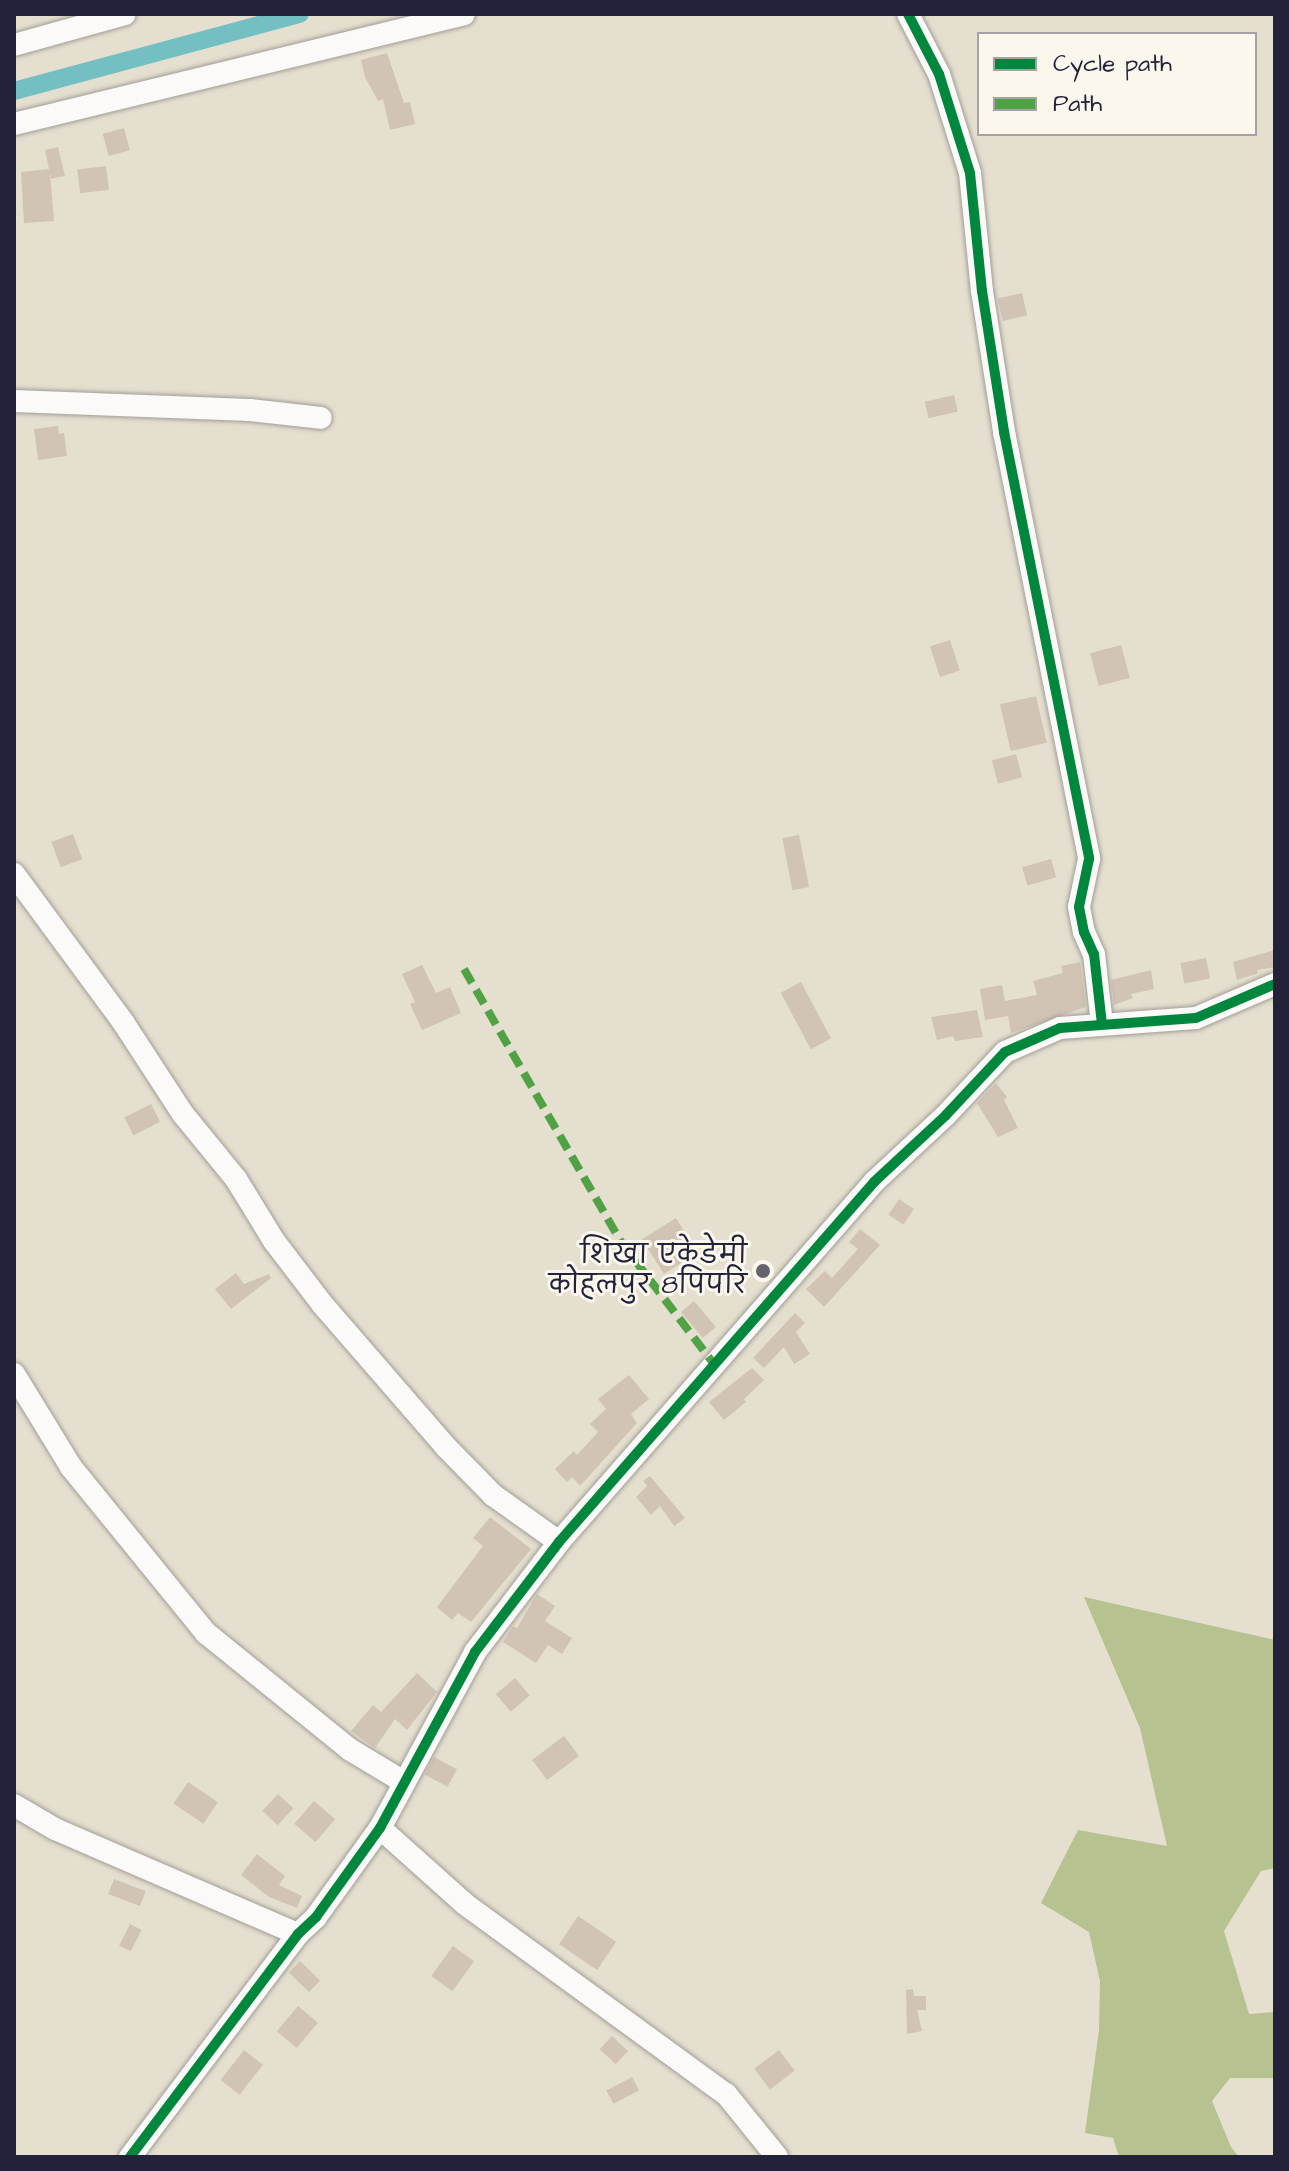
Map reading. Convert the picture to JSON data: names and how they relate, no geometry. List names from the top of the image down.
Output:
{
  "places": ["शिखा एकेडेमी कोहलपुर 8पिपरि"],
  "legend": ["Cycle path", "Path"]
}
